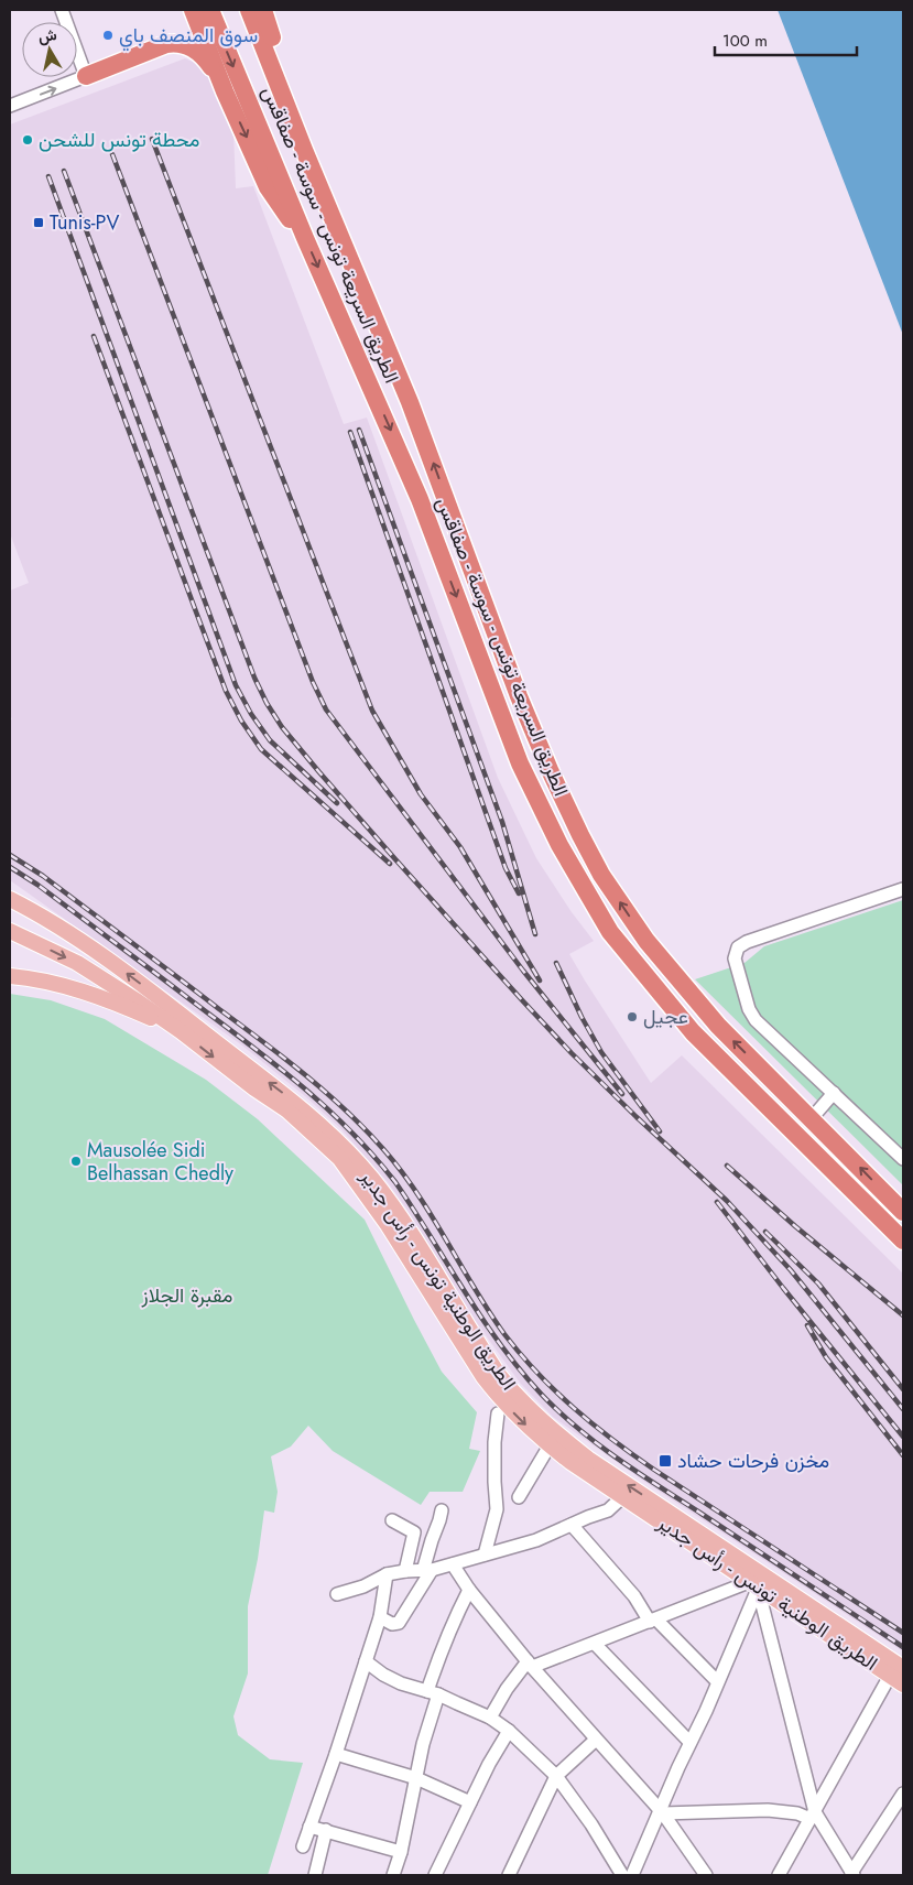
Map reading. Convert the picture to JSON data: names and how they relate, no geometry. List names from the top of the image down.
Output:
{
  "streets": {
    "highway": ["الطريق السريعة تونس - سوسة - صفاقس"],
    "main road": ["الطريق الوطنية تونس - رأس جدير"]
  },
  "parks": ["مقبرة الجلاز"],
  "places": {
    "other": [
      "سوق المنصف باي",
      "محطة تونس للشحن",
      "عجيل",
      "Mausolée Sidi Belhassan Chedly"
    ],
    "transit": ["Tunis-PV", "مخزن فرحات حشاد"]
  },
  "scale_bar": "100 m",
  "north": "top"
}
